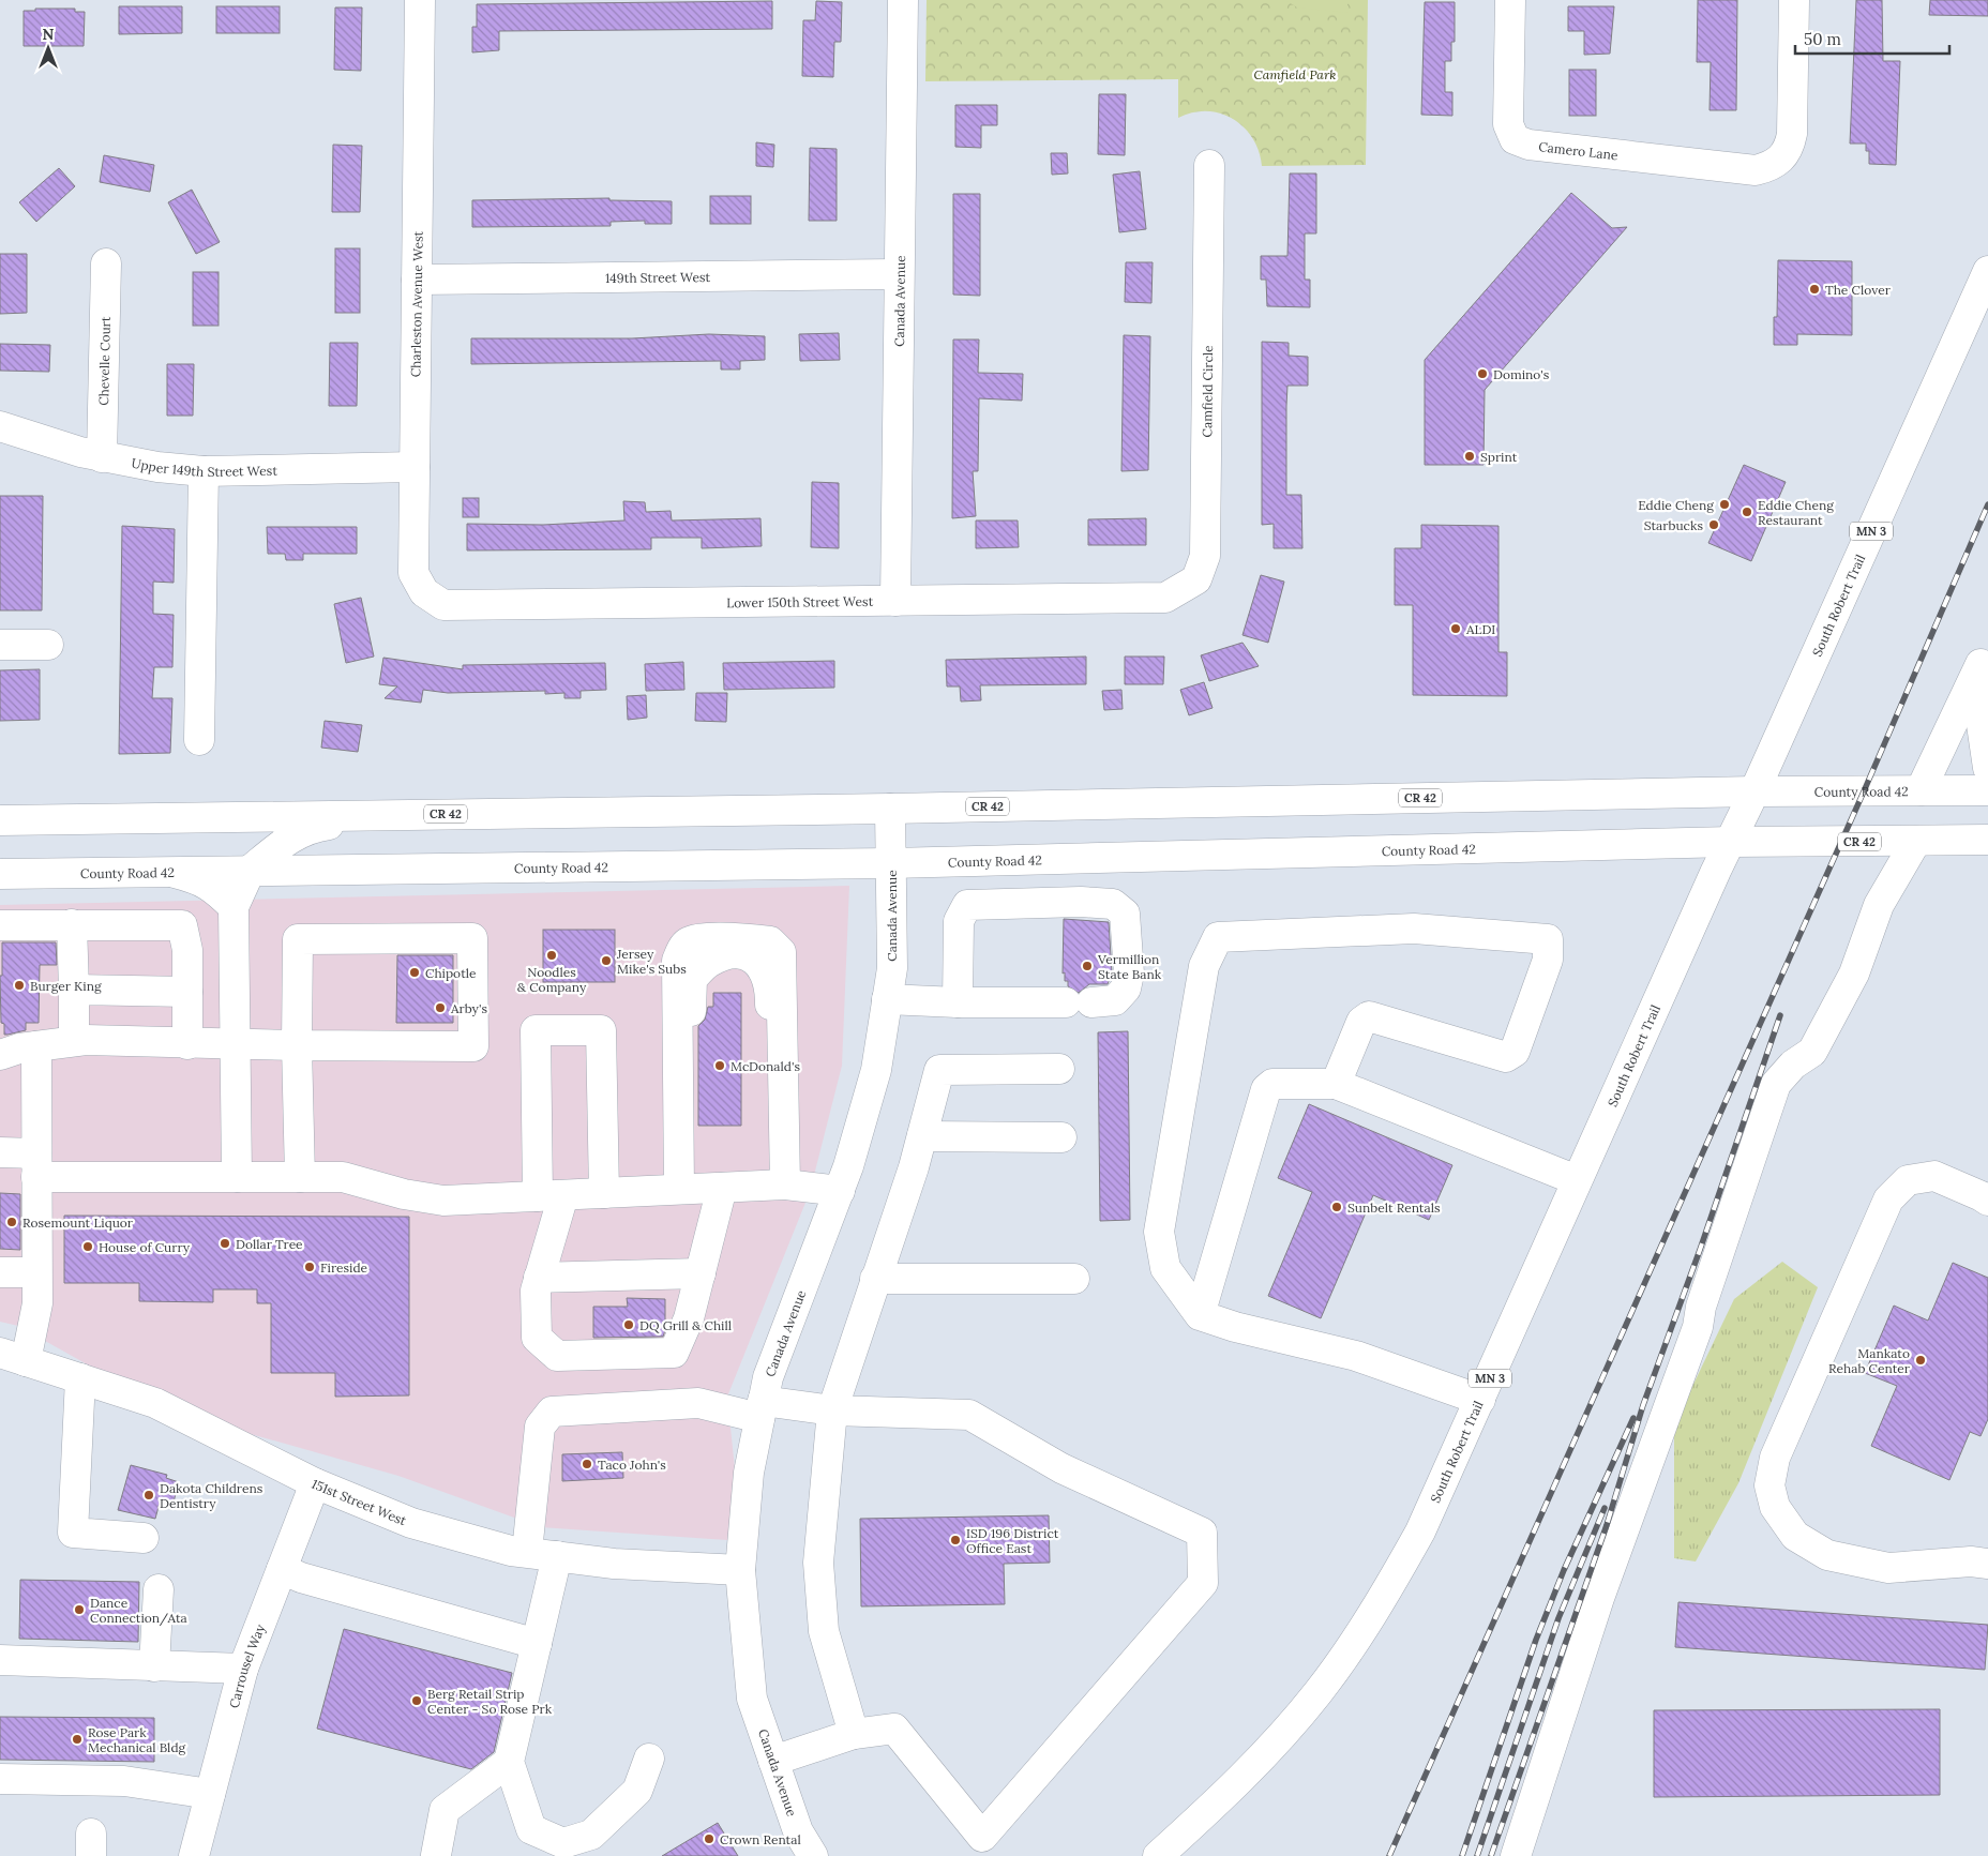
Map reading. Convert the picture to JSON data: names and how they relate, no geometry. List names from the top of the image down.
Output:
{
  "streets": {
    "main road": [
      "Camero Lane",
      "149th Street West",
      "Canada Avenue",
      "Charleston Avenue West",
      "Chevelle Court",
      "Camfield Circle",
      "Upper 149th Street West",
      "MN 3",
      "Lower 150th Street West",
      "South Robert Trail",
      "County Road 42",
      "CR 42",
      "151st Street West",
      "Carrousel Way"
    ]
  },
  "crossings": [
    ["149th Street West", "Canada Avenue"],
    ["149th Street West", "Charleston Avenue West"],
    ["Canada Avenue", "Lower 150th Street West"],
    ["Canada Avenue", "County Road 42"],
    ["Canada Avenue", "151st Street West"],
    ["Charleston Avenue West", "Upper 149th Street West"],
    ["Charleston Avenue West", "Lower 150th Street West"],
    ["Chevelle Court", "Upper 149th Street West"],
    ["Camfield Circle", "Lower 150th Street West"],
    ["MN 3", "South Robert Trail"],
    ["MN 3", "County Road 42"],
    ["South Robert Trail", "County Road 42"],
    ["151st Street West", "Carrousel Way"]
  ],
  "parks": ["Camfield Park"],
  "places": [
    "The Clover",
    "Domino's",
    "Sprint",
    "Eddie Cheng",
    "Eddie Cheng Restaurant",
    "Starbucks",
    "ALDI",
    "Noodles & Company",
    "Jersey Mike's Subs",
    "Vermillion State Bank",
    "Chipotle",
    "Burger King",
    "Arby's",
    "McDonald's",
    "Sunbelt Rentals",
    "Rosemount Liquor",
    "Dollar Tree",
    "House of Curry",
    "Fireside",
    "DQ Grill & Chill",
    "Mankato Rehab Center",
    "Taco John's",
    "Dakota Childrens Dentistry",
    "ISD 196 District Office East",
    "Dance Connection/Ata",
    "Berg Retail Strip Center - So Rose Prk",
    "Rose Park Mechanical Bldg",
    "Crown Rental"
  ],
  "scale_bar": "50 m",
  "north": "top"
}
